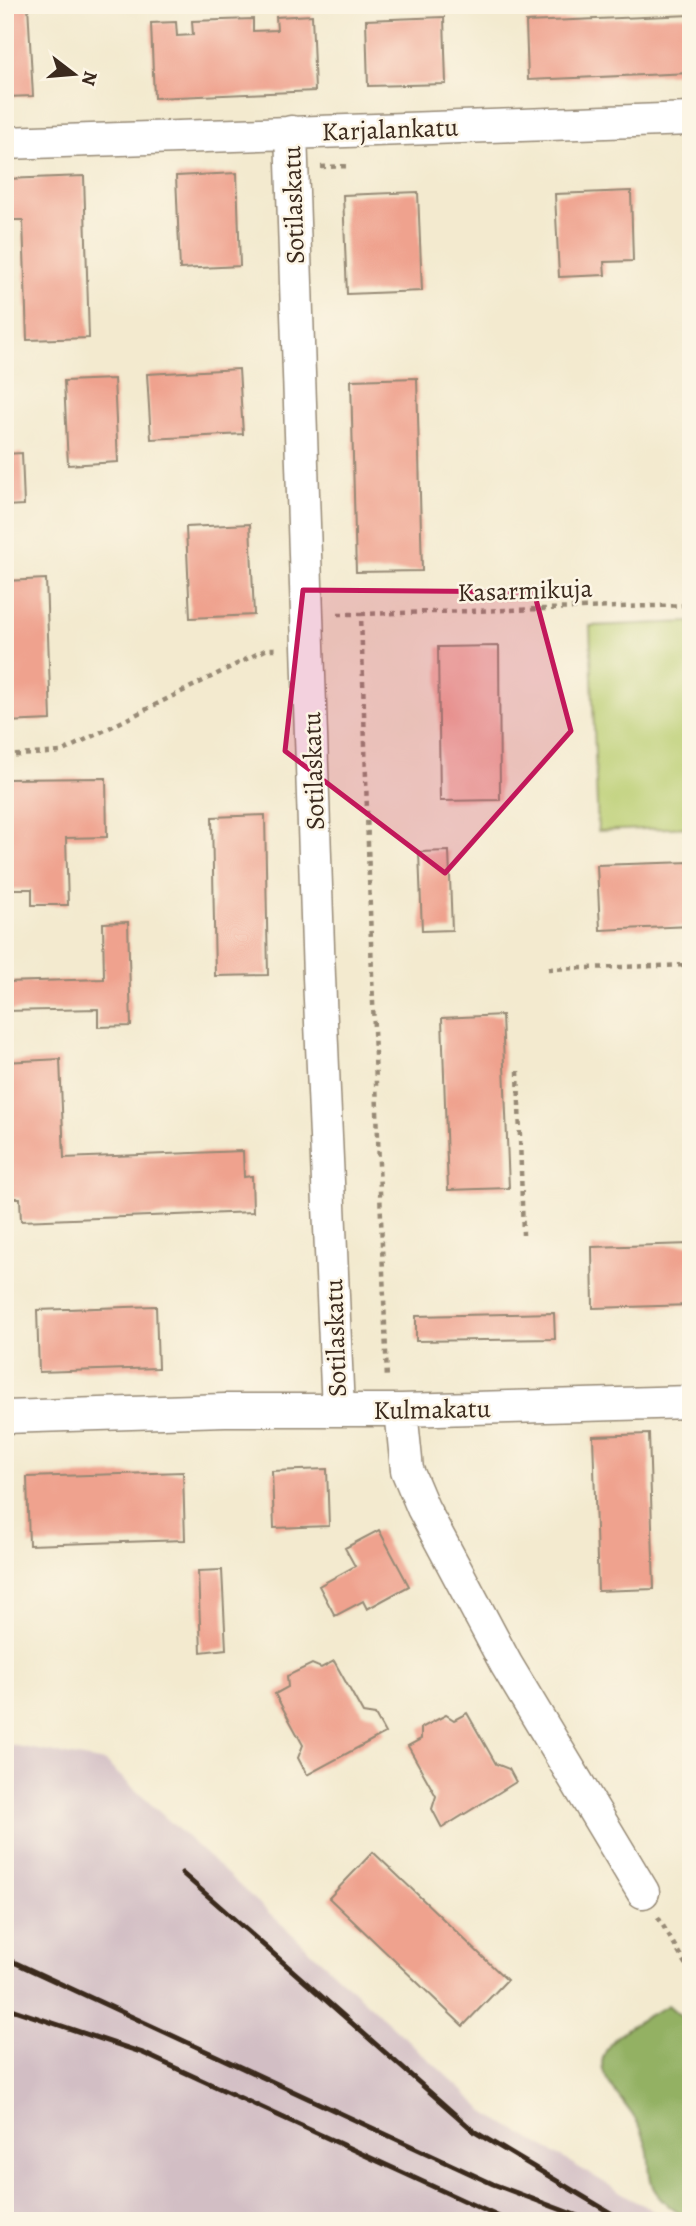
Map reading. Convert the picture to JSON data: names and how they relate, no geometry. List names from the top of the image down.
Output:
{
  "streets": {
    "street": ["Karjalankatu", "Sotilaskatu", "Kulmakatu"],
    "path": ["Kasarmikuja"]
  },
  "crossings": [
    ["Karjalankatu", "Sotilaskatu"],
    ["Sotilaskatu", "Kulmakatu"]
  ],
  "north": "right"
}
